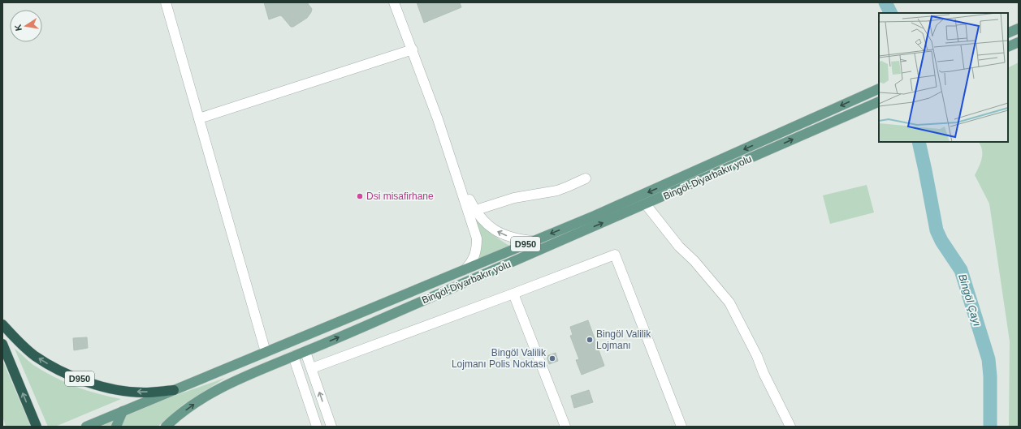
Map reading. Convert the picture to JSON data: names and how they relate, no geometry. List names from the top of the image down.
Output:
{
  "streets": {
    "highway": ["D950"],
    "main road": ["Bingöl-Diyarbakır yolu"]
  },
  "crossings": [
    ["Bingöl-Diyarbakır yolu", "D950"]
  ],
  "water": ["Bingöl Çayı"],
  "places": ["Dsi misafirhane", "Bingöl Valilik Lojmanı", "Bingöl Valilik Lojmanı Polis Noktası"],
  "north": "left"
}
